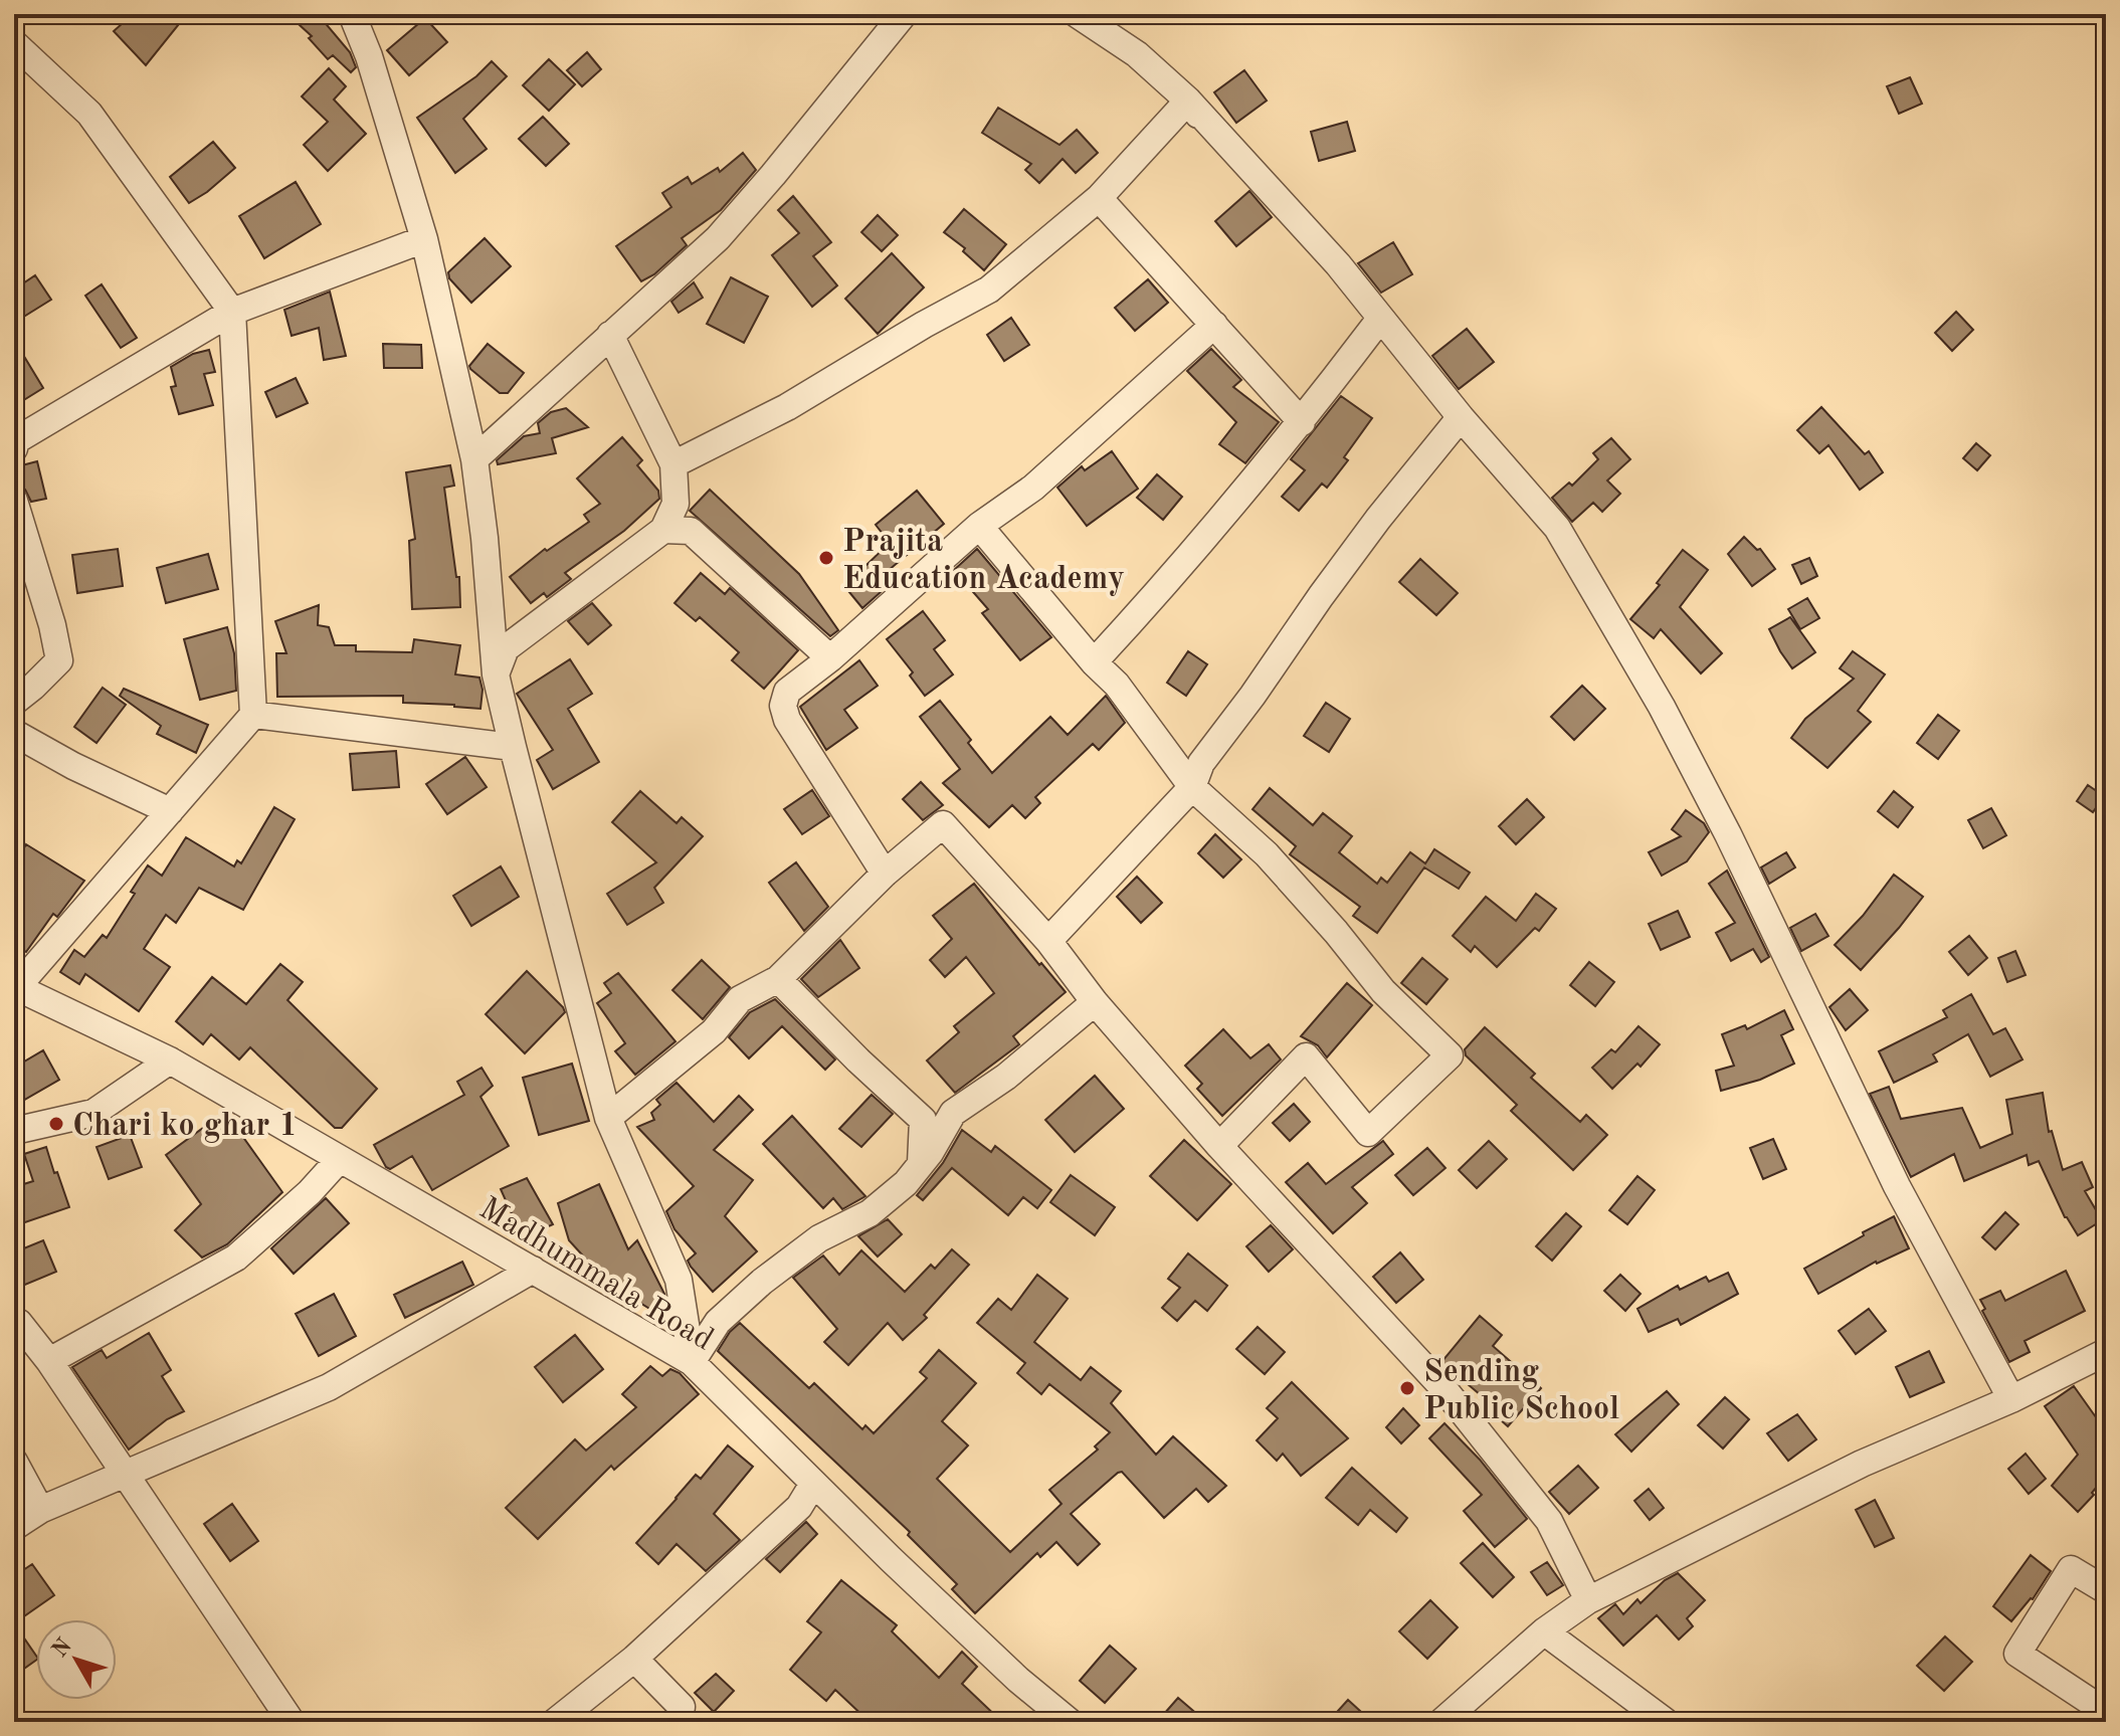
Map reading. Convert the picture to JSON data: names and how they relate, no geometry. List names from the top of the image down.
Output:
{
  "streets": {
    "street": ["Madhummala Road"]
  },
  "places": ["Prajita Education Academy", "Chari ko ghar 1", "Sending Public School"],
  "north": "top left"
}
